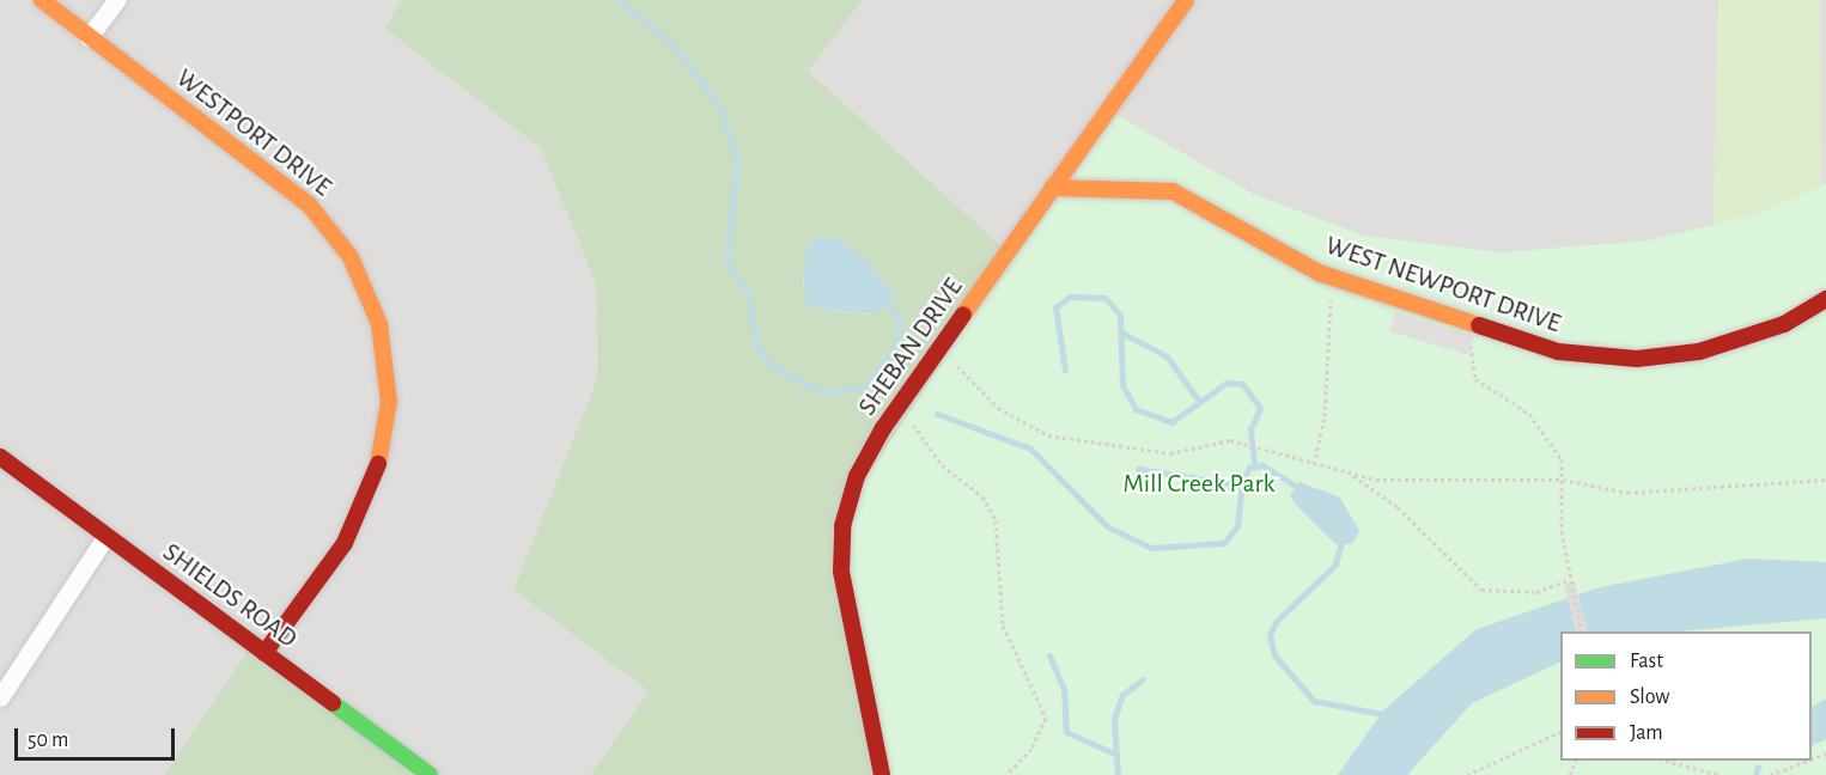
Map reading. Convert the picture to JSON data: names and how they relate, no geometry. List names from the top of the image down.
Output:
{
  "streets": {
    "street": [
      "WESTPORT DRIVE",
      "WEST NEWPORT DRIVE",
      "SHEBAN DRIVE",
      "SHIELDS ROAD"
    ]
  },
  "crossings": [
    ["WESTPORT DRIVE", "SHIELDS ROAD"],
    ["WEST NEWPORT DRIVE", "SHEBAN DRIVE"]
  ],
  "parks": ["Mill Creek Park"],
  "legend": ["Fast", "Slow", "Jam"],
  "scale_bar": "50 m"
}
